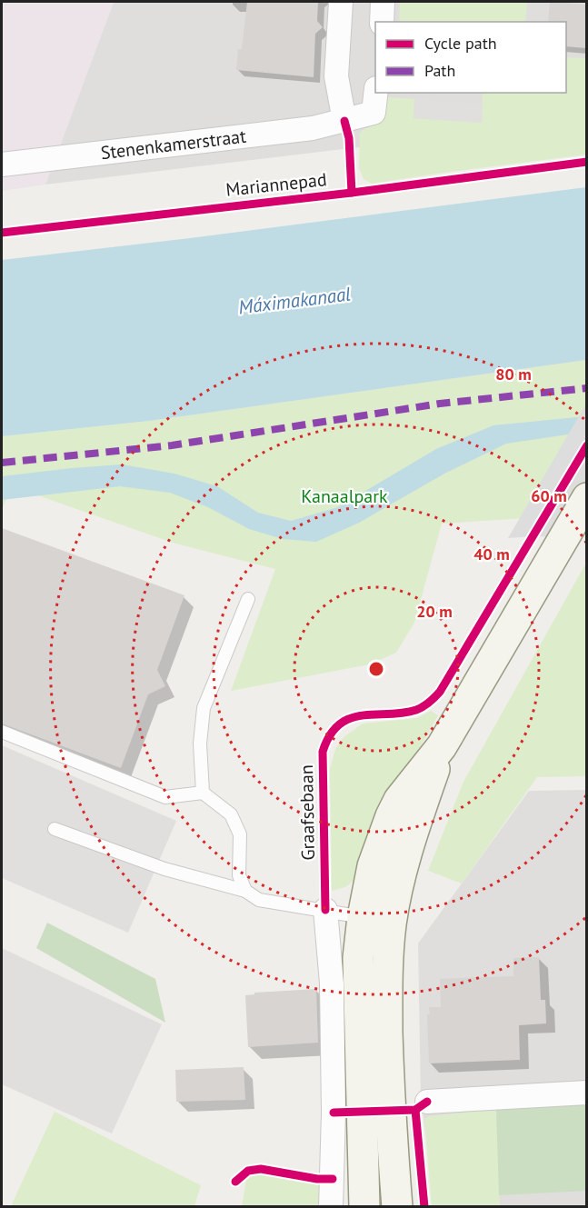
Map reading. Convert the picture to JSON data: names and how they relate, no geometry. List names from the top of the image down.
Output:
{
  "streets": {
    "street": ["Stenenkamerstraat"],
    "cycle path": ["Mariannepad", "Graafsebaan"]
  },
  "water": ["Máximakanaal"],
  "parks": ["Kanaalpark"],
  "legend": ["Cycle path", "Path"],
  "rings": [
    "80 m",
    "60 m",
    "40 m",
    "20 m"
  ]
}
